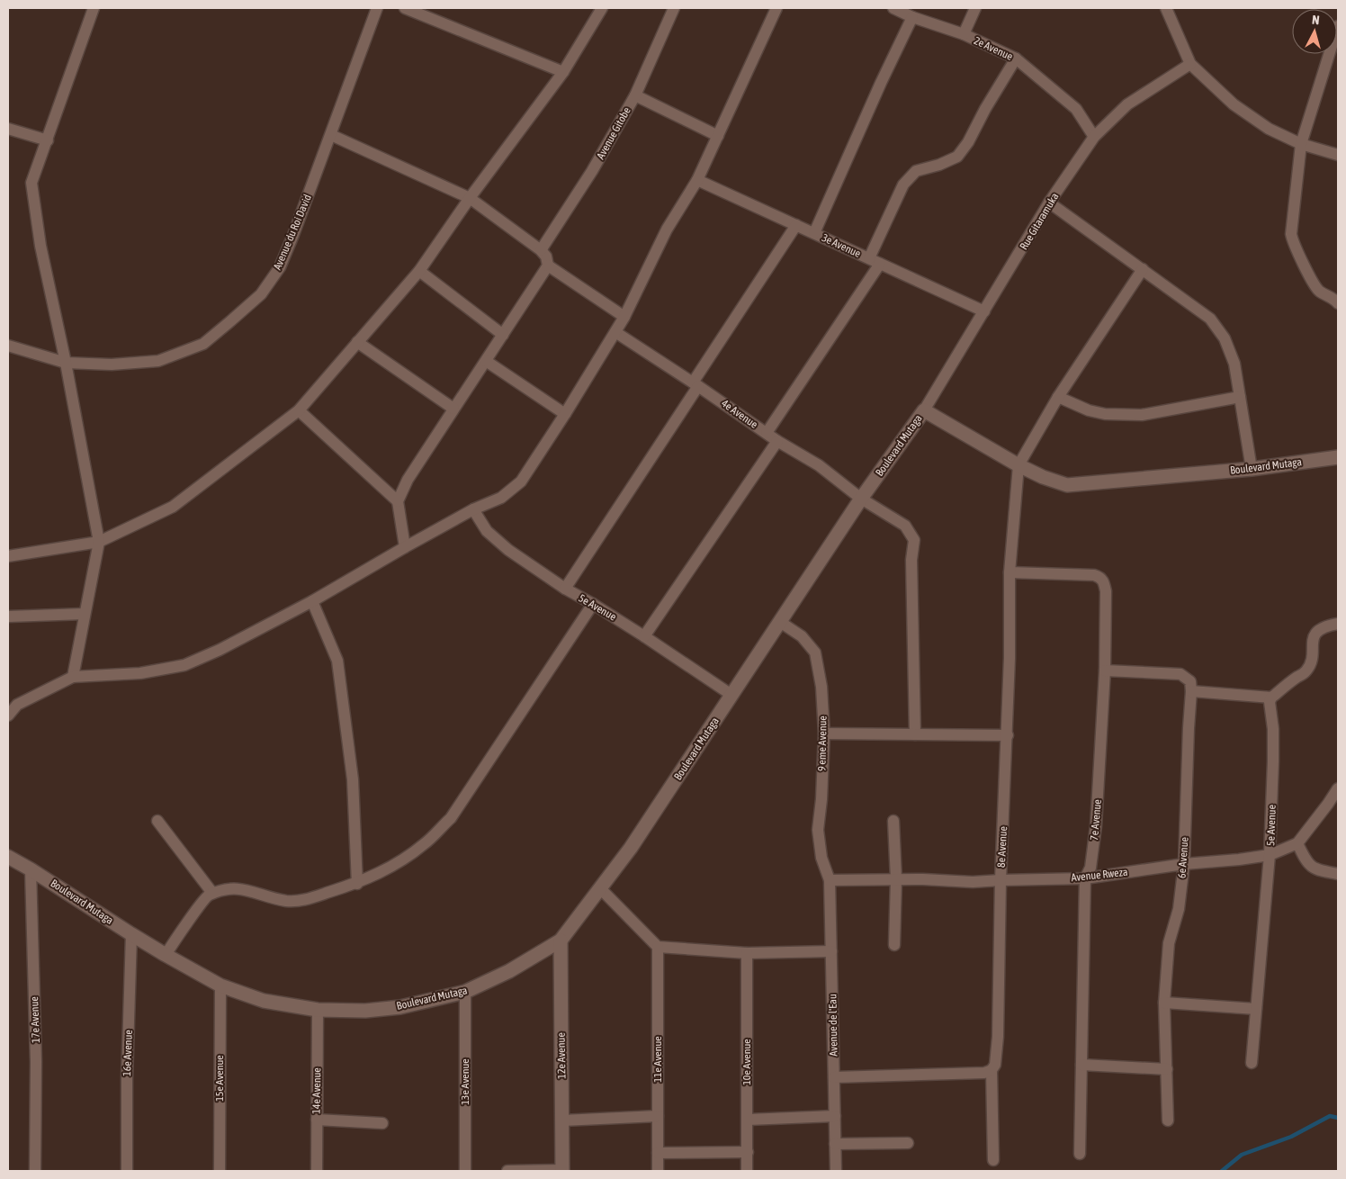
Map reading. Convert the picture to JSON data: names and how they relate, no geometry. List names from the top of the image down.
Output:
{
  "streets": {
    "street": [
      "2e Avenue",
      "Avenue Gitobe",
      "Rue Gitaramuka",
      "Avenue du Roi David",
      "3e Avenue",
      "4e Avenue",
      "Boulevard Mutaga",
      "5e Avenue",
      "9 eme Avenue",
      "7e Avenue",
      "8e Avenue",
      "6e Avenue",
      "Avenue Rweza",
      "17e Avenue",
      "Avenue de l'Eau",
      "16e Avenue",
      "12e Avenue",
      "11e Avenue",
      "10e Avenue",
      "15e Avenue",
      "13e Avenue",
      "14e Avenue"
    ]
  },
  "crossings": [
    ["2e Avenue", "Rue Gitaramuka"],
    ["Rue Gitaramuka", "3e Avenue"],
    ["Rue Gitaramuka", "Boulevard Mutaga"],
    ["4e Avenue", "Boulevard Mutaga"],
    ["Boulevard Mutaga", "5e Avenue"],
    ["Boulevard Mutaga", "9 eme Avenue"],
    ["Boulevard Mutaga", "8e Avenue"],
    ["Boulevard Mutaga", "17e Avenue"],
    ["Boulevard Mutaga", "16e Avenue"],
    ["Boulevard Mutaga", "12e Avenue"],
    ["Boulevard Mutaga", "15e Avenue"],
    ["Boulevard Mutaga", "13e Avenue"],
    ["Boulevard Mutaga", "14e Avenue"],
    ["5e Avenue", "Avenue Rweza"],
    ["9 eme Avenue", "Avenue Rweza"],
    ["9 eme Avenue", "Avenue de l'Eau"],
    ["7e Avenue", "8e Avenue"],
    ["7e Avenue", "Avenue Rweza"],
    ["8e Avenue", "Avenue Rweza"],
    ["6e Avenue", "Avenue Rweza"],
    ["Avenue Rweza", "Avenue de l'Eau"]
  ],
  "north": "top"
}
